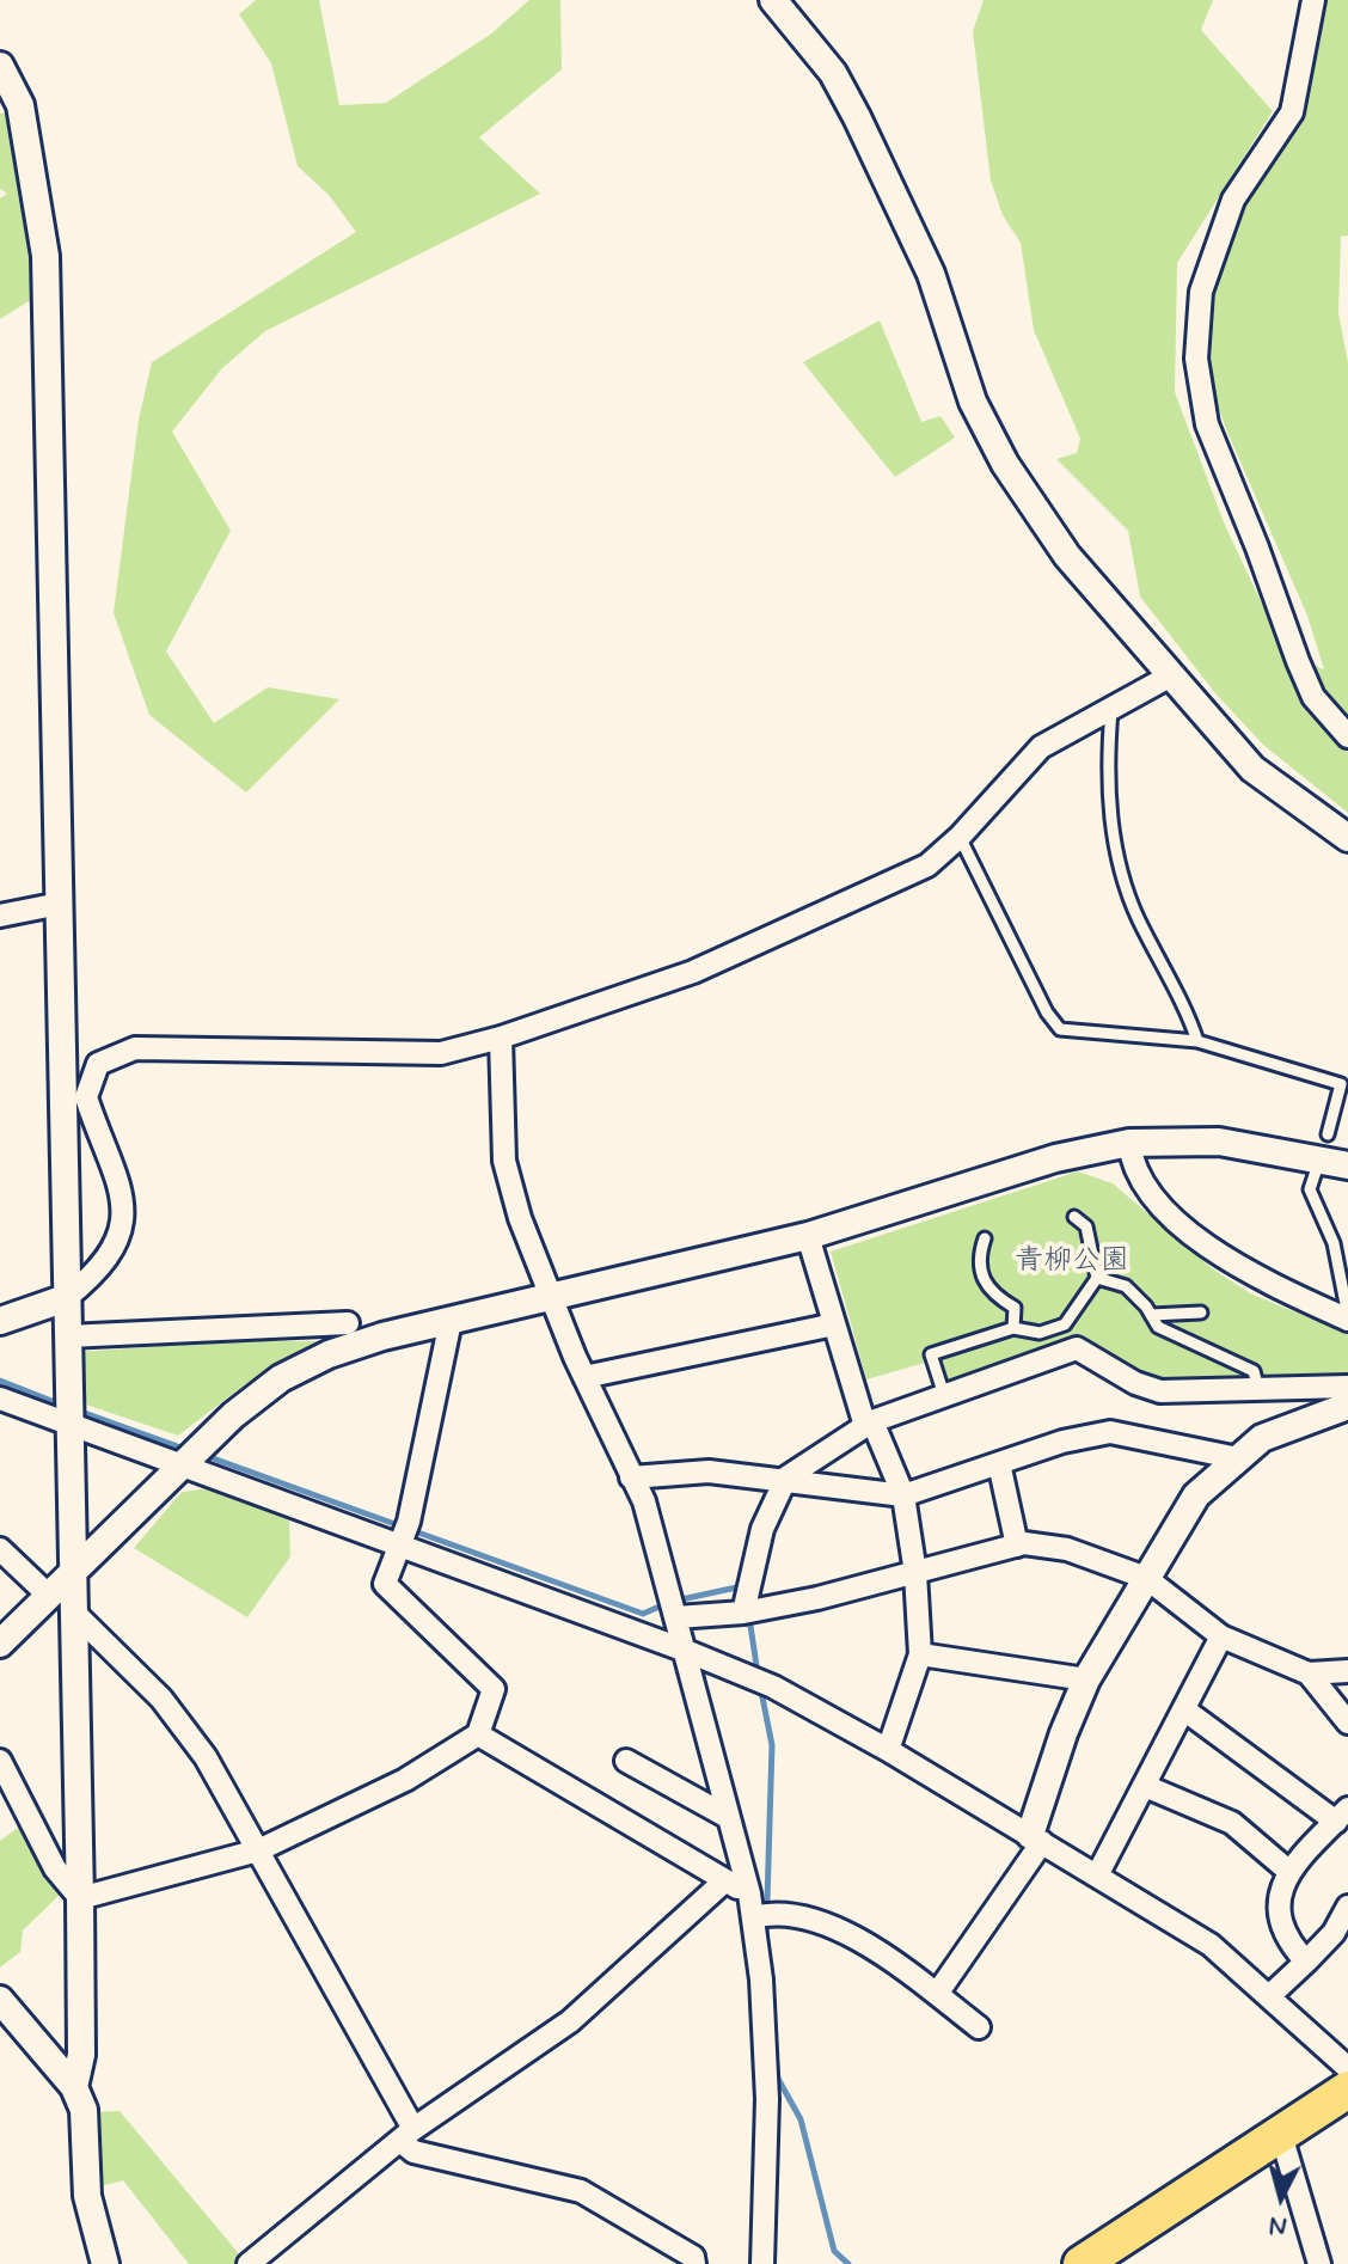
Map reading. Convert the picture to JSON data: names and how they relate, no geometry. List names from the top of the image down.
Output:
{
  "parks": ["青柳公園"],
  "north": "bottom"
}
